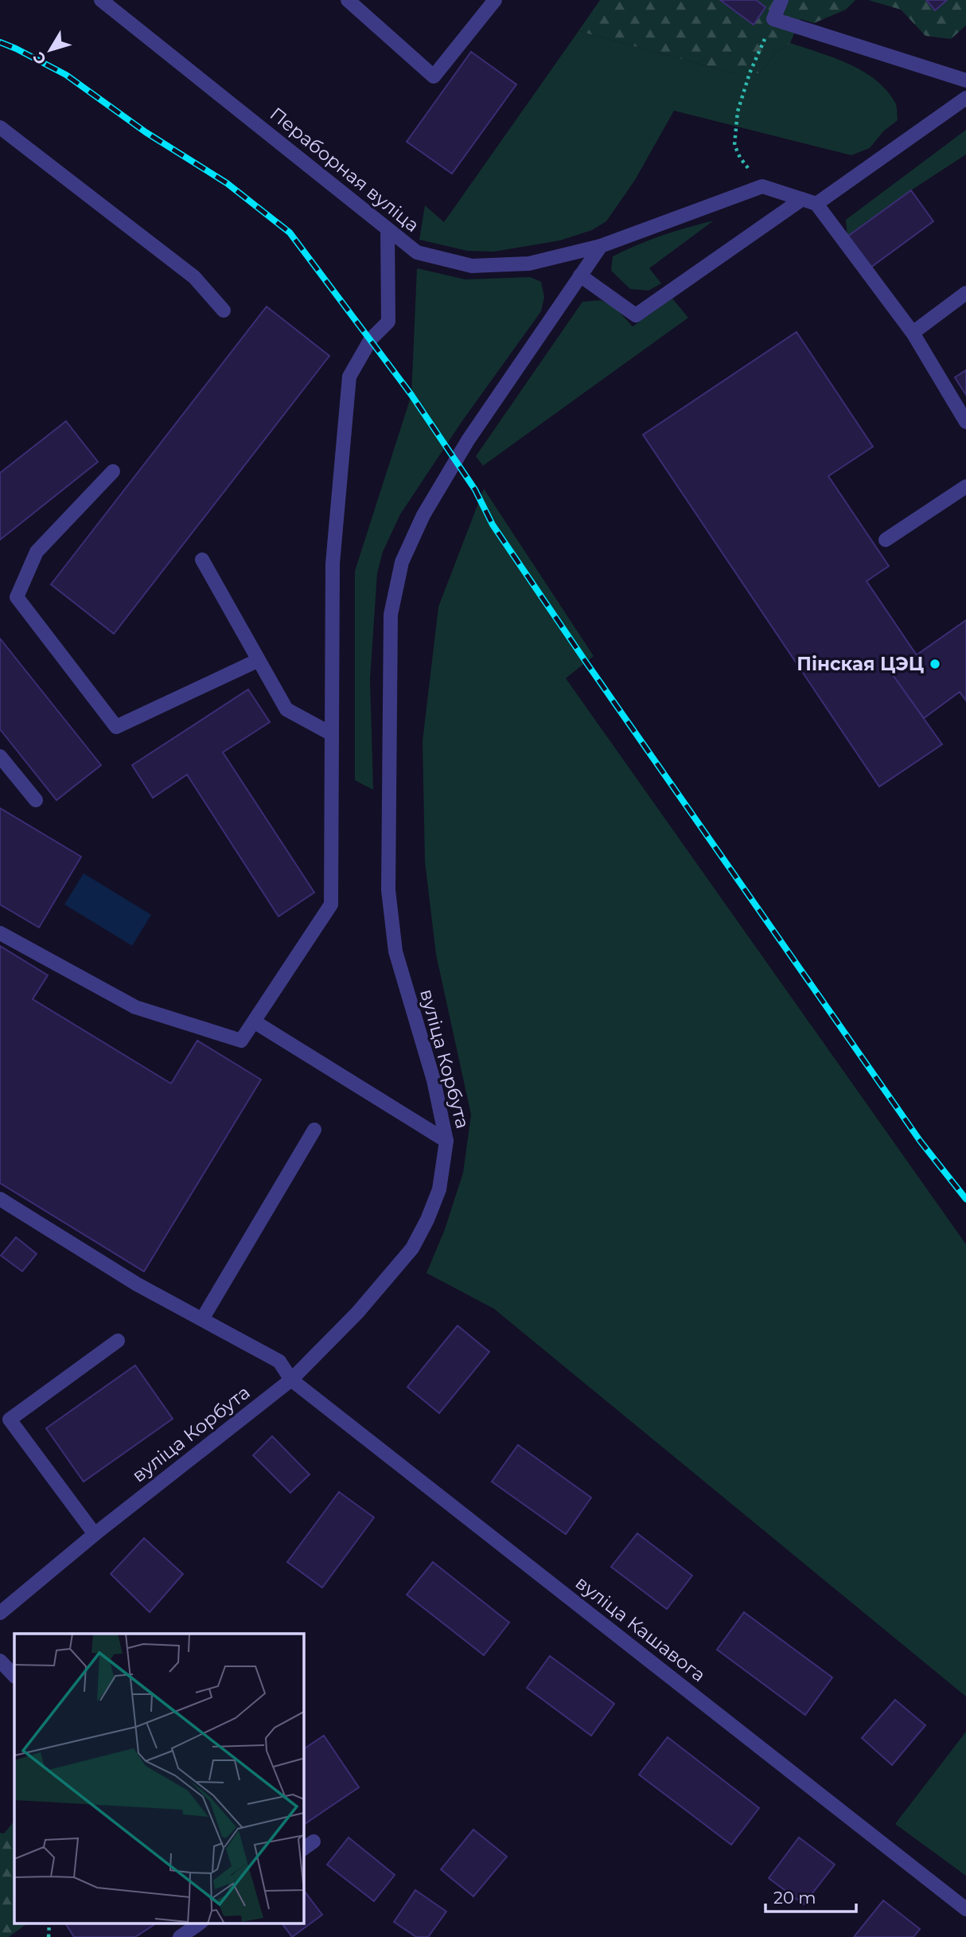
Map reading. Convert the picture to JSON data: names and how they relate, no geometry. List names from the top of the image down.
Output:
{
  "streets": {
    "street": ["Пераборная вуліца", "вуліца Корбута", "вуліца Кашавога"]
  },
  "crossings": [
    ["вуліца Корбута", "вуліца Кашавога"]
  ],
  "places": ["Пінская ЦЭЦ"],
  "scale_bar": "20 m",
  "north": "bottom left"
}
